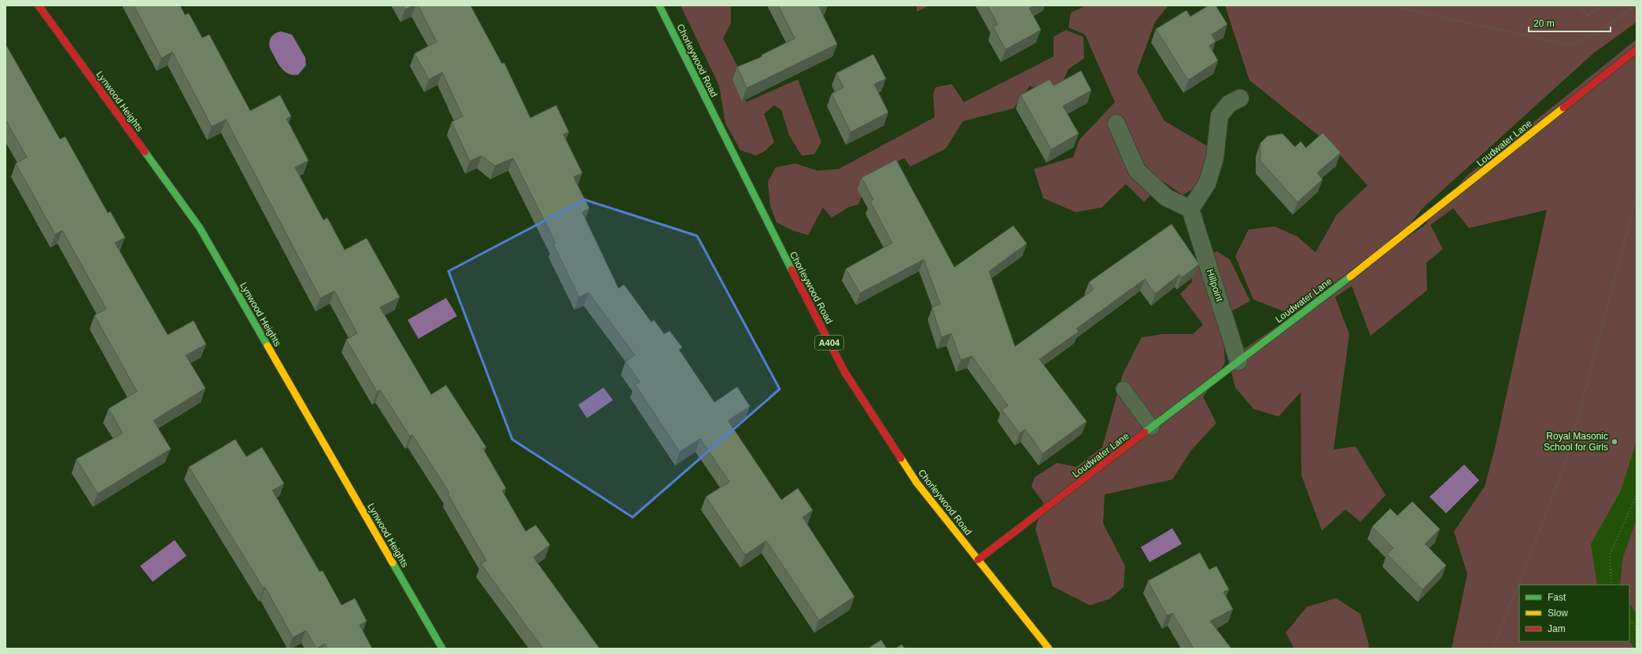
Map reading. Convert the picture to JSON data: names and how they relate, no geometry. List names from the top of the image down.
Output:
{
  "streets": {
    "street": [
      "Chorleywood Road",
      "Lynwood Heights",
      "Loudwater Lane",
      "Hillpoint",
      "A404"
    ]
  },
  "crossings": [
    ["Chorleywood Road", "Loudwater Lane"],
    ["Loudwater Lane", "Hillpoint"]
  ],
  "places": ["Royal Masonic School for Girls"],
  "legend": ["Fast", "Slow", "Jam"],
  "scale_bar": "20 m"
}
